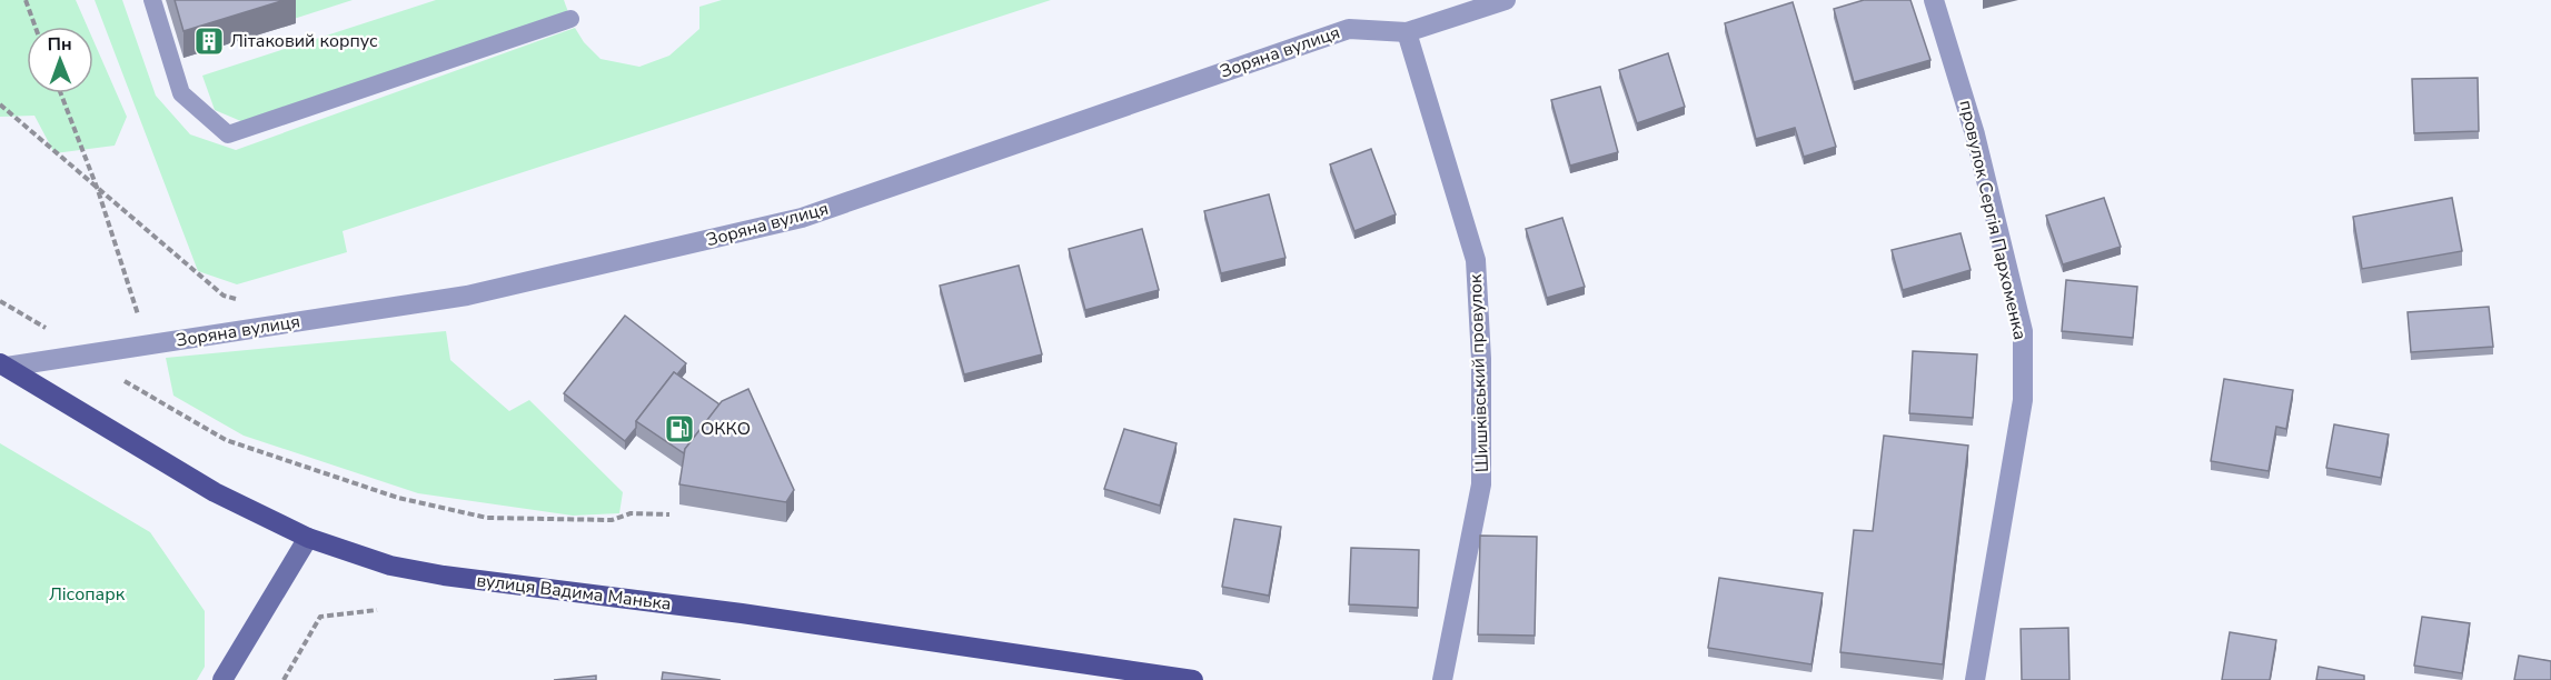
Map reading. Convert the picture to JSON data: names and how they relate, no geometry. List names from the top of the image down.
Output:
{
  "streets": {
    "main road": ["вулиця Вадима Манька"],
    "street": ["Зоряна вулиця", "провулок Сергія Пархоменка", "Шишківський провулок"]
  },
  "crossings": [
    ["Зоряна вулиця", "Шишківський провулок"],
    ["Зоряна вулиця", "вулиця Вадима Манька"]
  ],
  "parks": ["Лісопарк"],
  "places": {
    "building": ["Літаковий корпус"],
    "fuel station": ["ОККО"]
  },
  "north": "top"
}
